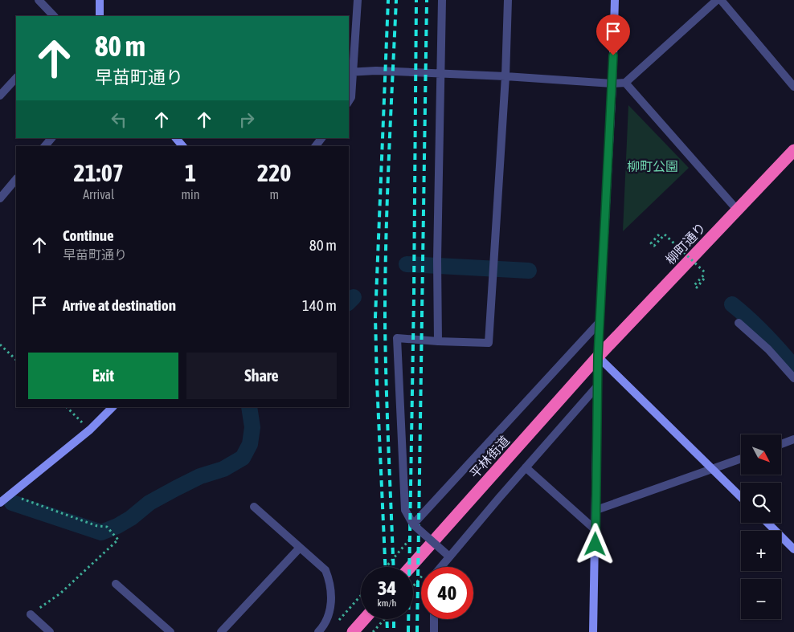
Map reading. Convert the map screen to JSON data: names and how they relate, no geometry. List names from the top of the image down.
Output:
{
  "streets": {
    "highway": ["柳町通り", "平林街道"]
  },
  "crossings": [
    ["柳町通り", "平林街道"]
  ],
  "parks": ["柳町公園"],
  "north": "bottom right",
  "page": {
    "turn": ["80 m", "早苗町通り"],
    "eta": [
      "21:07",
      "Arrival",
      "1",
      "min",
      "220",
      "m"
    ],
    "list": [
      {
        "name": "Continue",
        "note": "早苗町通り",
        "value": "80 m"
      },
      {
        "name": "Arrive at destination",
        "value": "140 m"
      }
    ],
    "buttons": ["Exit", "Share"],
    "map_buttons": ["+", "−"],
    "speed": "34 km/h",
    "limit": "40"
  }
}
